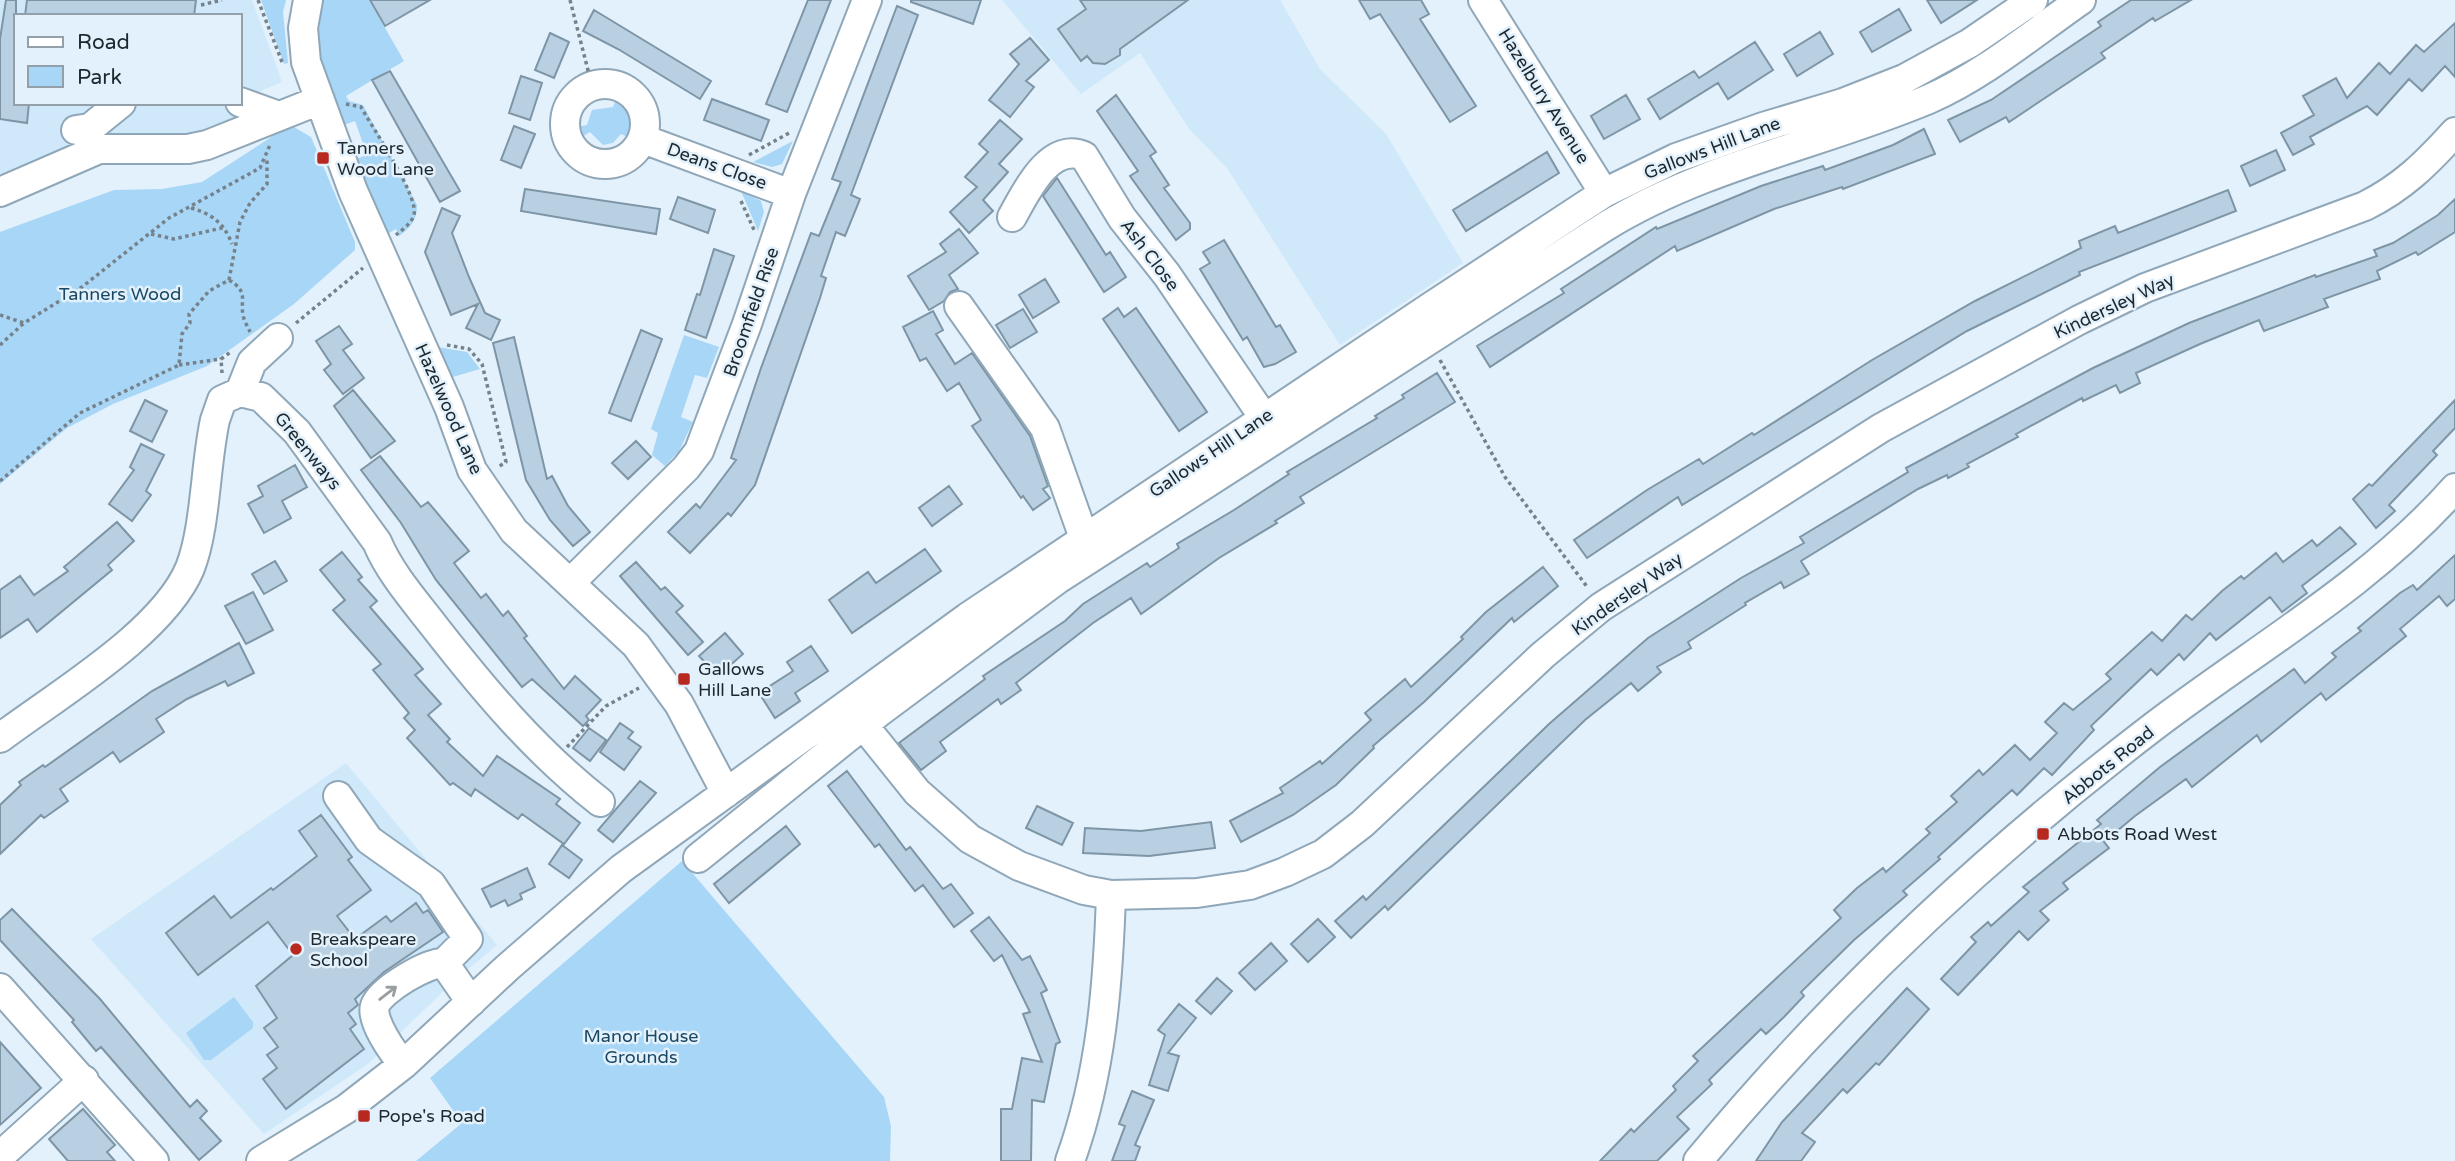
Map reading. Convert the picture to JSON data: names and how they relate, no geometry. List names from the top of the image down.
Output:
{
  "streets": {
    "street": [
      "Hazelbury Avenue",
      "Gallows Hill Lane",
      "Deans Close",
      "Ash Close",
      "Kindersley Way",
      "Broomfield Rise",
      "Hazelwood Lane",
      "Greenways",
      "Abbots Road"
    ]
  },
  "crossings": [
    ["Hazelbury Avenue", "Gallows Hill Lane"],
    ["Gallows Hill Lane", "Ash Close"],
    ["Gallows Hill Lane", "Kindersley Way"],
    ["Gallows Hill Lane", "Hazelwood Lane"],
    ["Deans Close", "Broomfield Rise"],
    ["Broomfield Rise", "Hazelwood Lane"]
  ],
  "parks": ["Tanners Wood", "Manor House Grounds"],
  "places": {
    "transit": [
      "Tanners Wood Lane",
      "Gallows Hill Lane",
      "Abbots Road West",
      "Pope's Road"
    ],
    "other": ["Breakspeare School"]
  },
  "legend": ["Road", "Park"]
}
